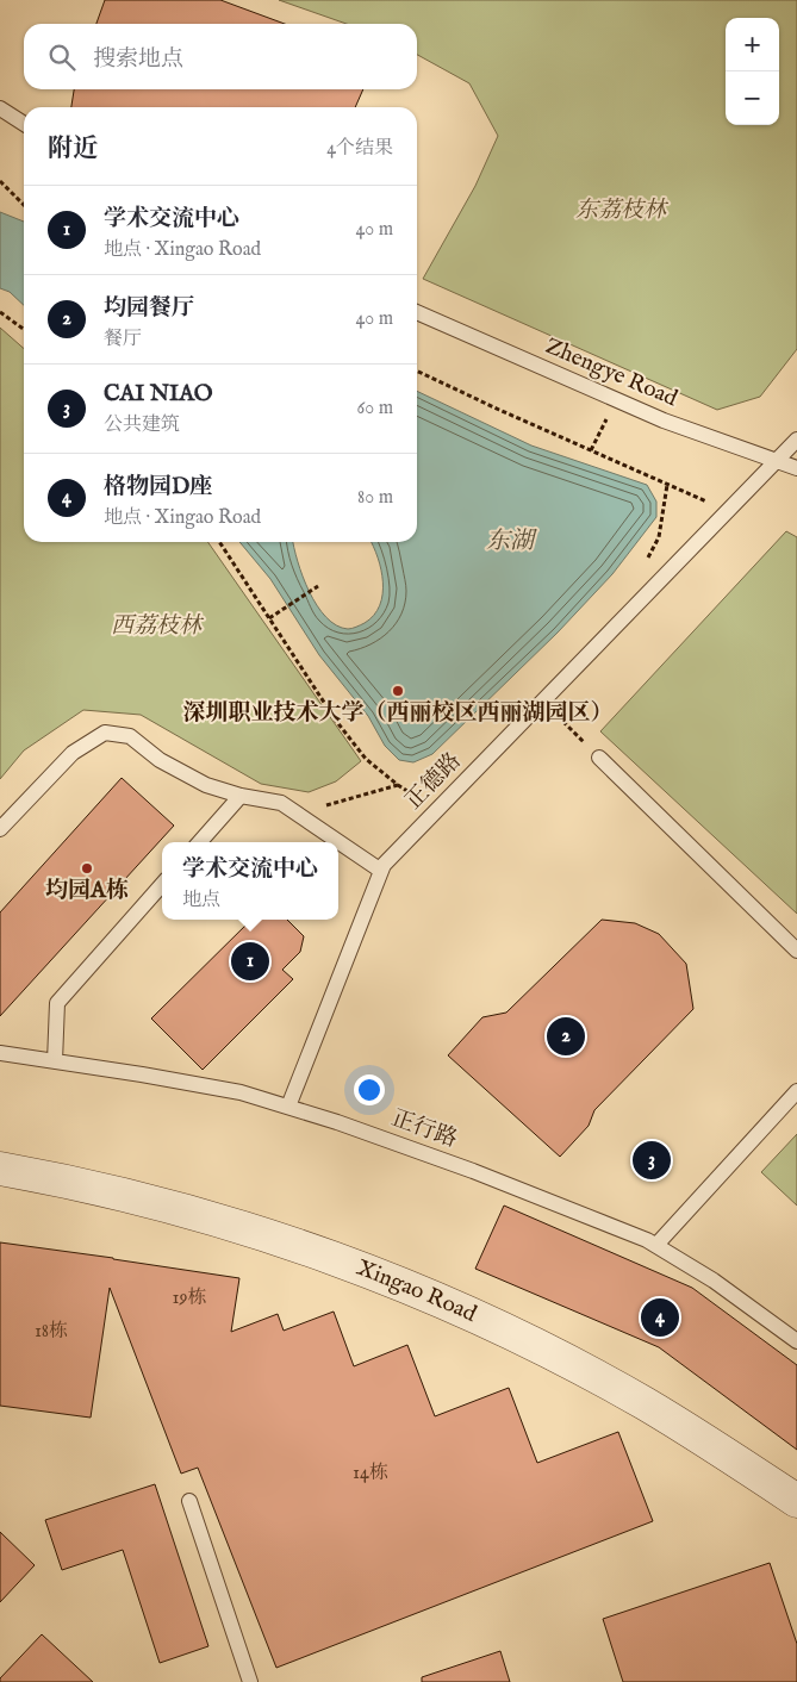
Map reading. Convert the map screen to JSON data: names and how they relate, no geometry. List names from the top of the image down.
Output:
{
  "streets": {
    "street": ["Xingao Road"],
    "lane": ["Zhengye Road", "正德路", "正行路"]
  },
  "crossings": [
    ["Zhengye Road", "正德路"],
    ["正德路", "正行路"]
  ],
  "water": ["东湖"],
  "parks": ["东荔枝林", "西荔枝林"],
  "places": ["深圳职业技术大学（西丽校区西丽湖园区）", "均园A栋"],
  "house_numbers": ["19栋", "18栋", "14栋"],
  "page": {
    "map_buttons": ["+", "−"],
    "search": "搜索地点",
    "heading": ["附近", "4个结果"],
    "list": [
      {
        "mark": "1",
        "name": "学术交流中心",
        "note": "地点 · Xingao Road",
        "value": "40 m"
      },
      {
        "mark": "2",
        "name": "均园餐厅",
        "note": "餐厅",
        "value": "40 m"
      },
      {
        "mark": "3",
        "name": "CAI NIAO",
        "note": "公共建筑",
        "value": "60 m"
      },
      {
        "mark": "4",
        "name": "格物园D座",
        "note": "地点 · Xingao Road",
        "value": "80 m"
      }
    ],
    "popup": ["学术交流中心", "地点"],
    "pins": [
      "1",
      "2",
      "3",
      "4"
    ]
  }
}
